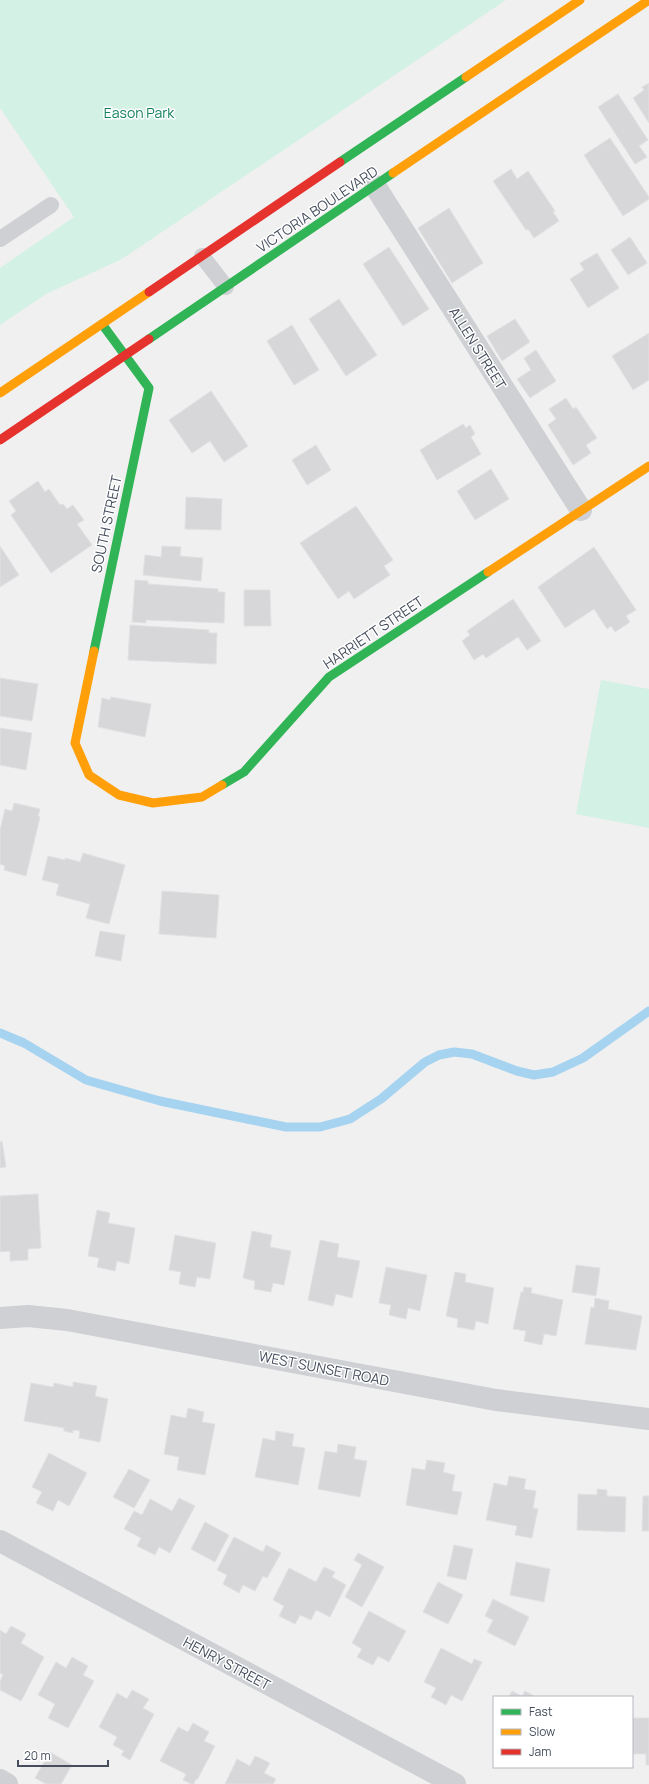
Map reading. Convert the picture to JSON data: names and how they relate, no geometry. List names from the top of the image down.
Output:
{
  "streets": {
    "main road": ["VICTORIA BOULEVARD", "SOUTH STREET", "HARRIETT STREET"],
    "street": ["ALLEN STREET", "WEST SUNSET ROAD", "HENRY STREET"]
  },
  "crossings": [
    ["VICTORIA BOULEVARD", "ALLEN STREET"],
    ["VICTORIA BOULEVARD", "SOUTH STREET"],
    ["ALLEN STREET", "HARRIETT STREET"],
    ["SOUTH STREET", "HARRIETT STREET"]
  ],
  "parks": ["Eason Park"],
  "legend": ["Fast", "Slow", "Jam"],
  "scale_bar": "20 m"
}
